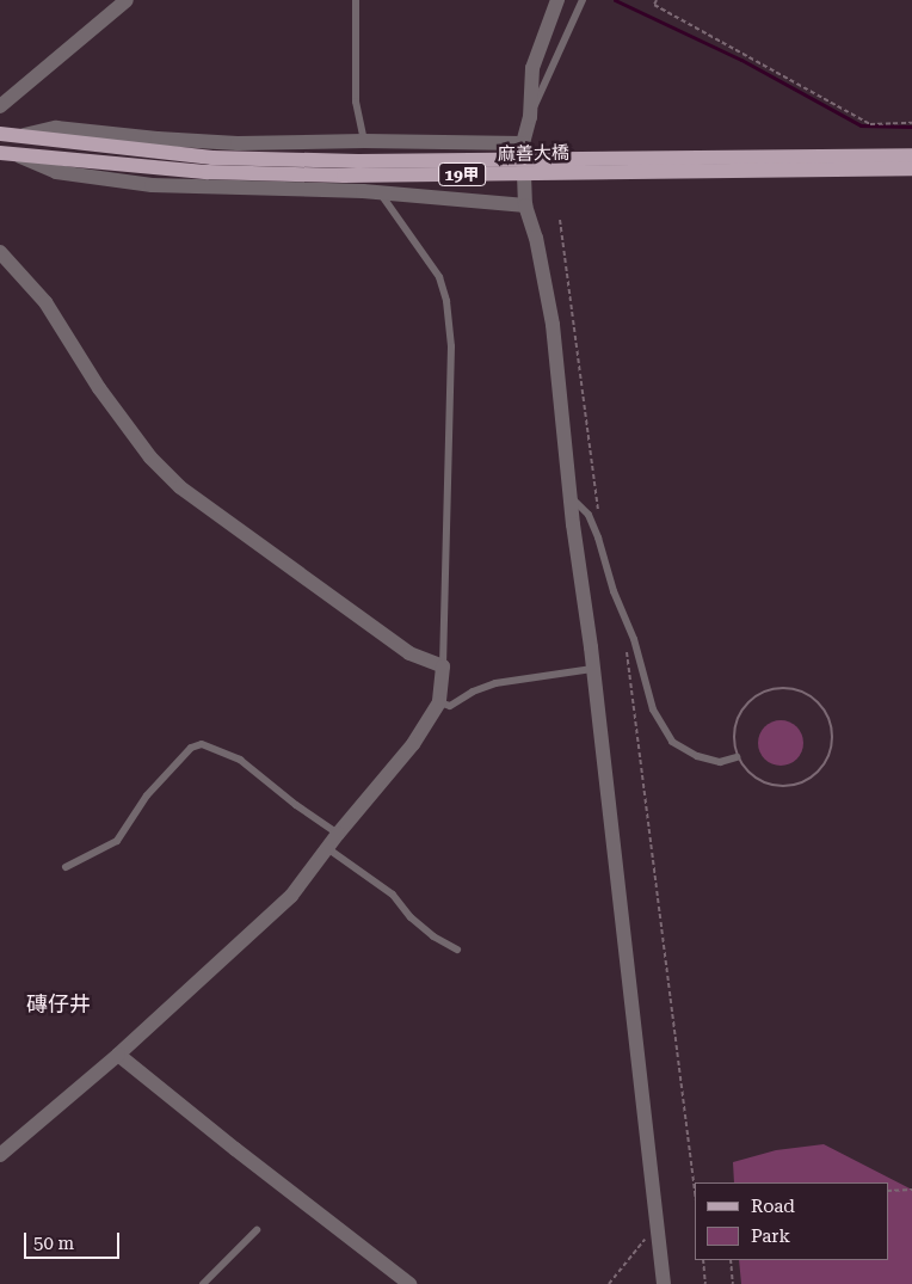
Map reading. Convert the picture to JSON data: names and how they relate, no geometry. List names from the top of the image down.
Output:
{
  "streets": {
    "main road": ["麻善大橋", "19甲"]
  },
  "crossings": [
    ["麻善大橋", "19甲"]
  ],
  "districts": ["磚仔井"],
  "legend": ["Road", "Park"],
  "scale_bar": "50 m"
}
